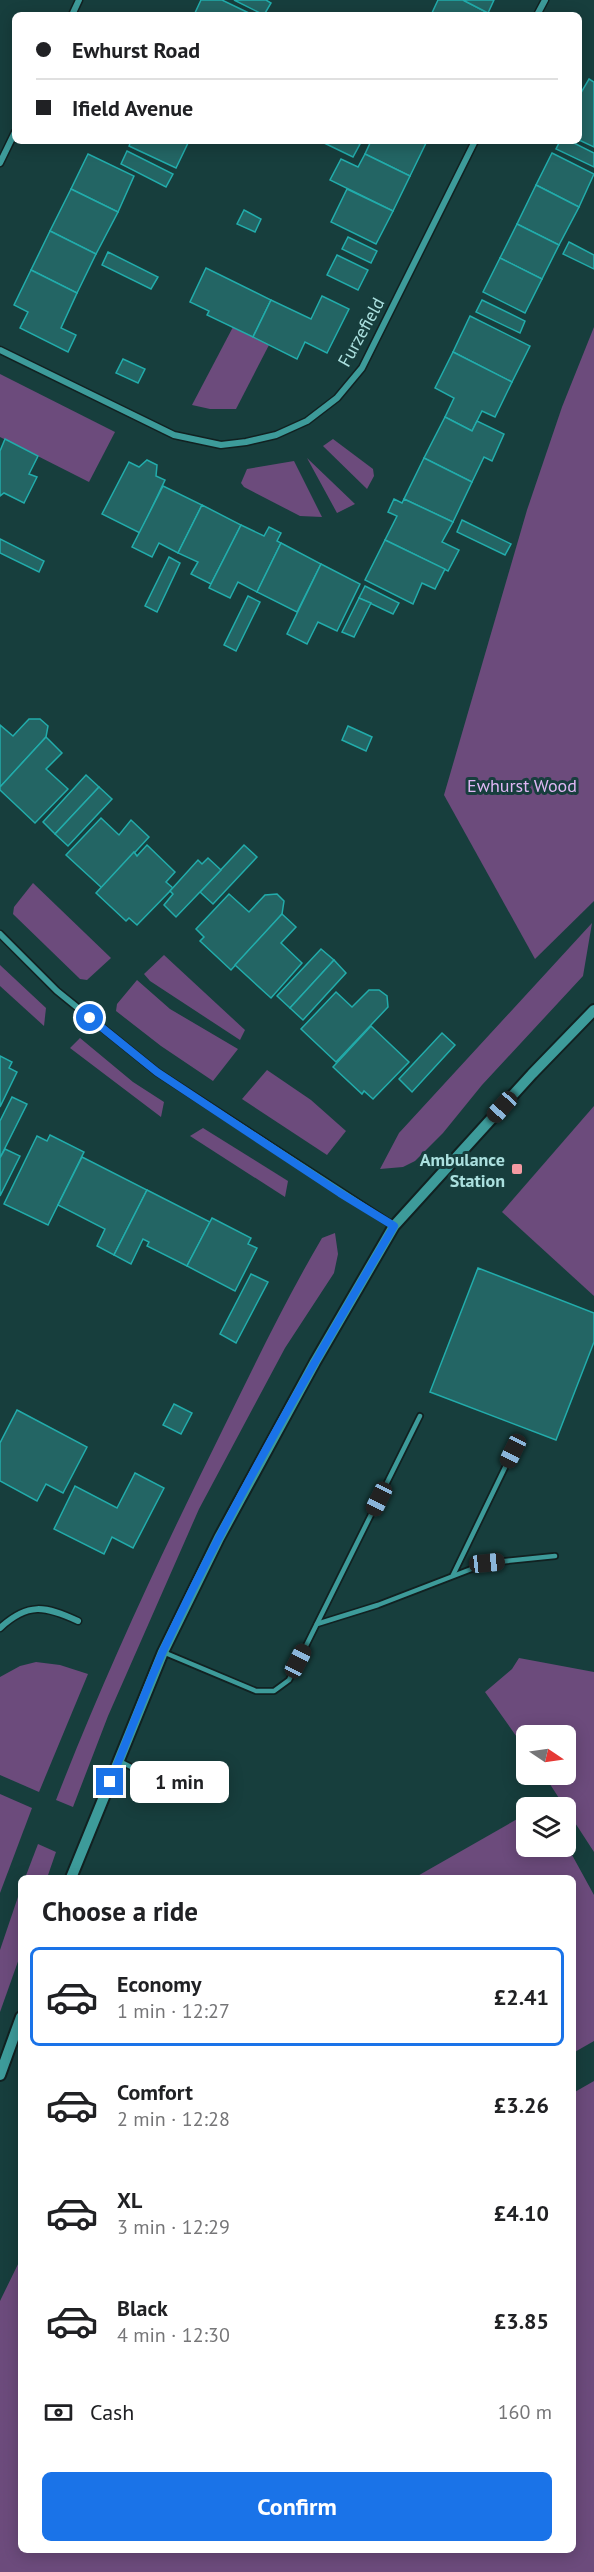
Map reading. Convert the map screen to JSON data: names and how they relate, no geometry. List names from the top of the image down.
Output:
{
  "streets": {
    "street": ["Furzefield"]
  },
  "parks": ["Ewhurst Wood"],
  "places": {
    "transit": ["Ambulance Station"]
  },
  "north": "right",
  "page": {
    "banner": ["Ewhurst Road", "Ifield Avenue"],
    "bubble": "1 min",
    "heading": "Choose a ride",
    "list": [
      {
        "name": "Economy",
        "note": "1 min · 12:27",
        "value": "£2.41"
      },
      {
        "name": "Comfort",
        "note": "2 min · 12:28",
        "value": "£3.26"
      },
      {
        "name": "XL",
        "note": "3 min · 12:29",
        "value": "£4.10"
      },
      {
        "name": "Black",
        "note": "4 min · 12:30",
        "value": "£3.85"
      }
    ],
    "pay": ["Cash", "160 m"],
    "buttons": "Confirm"
  }
}
